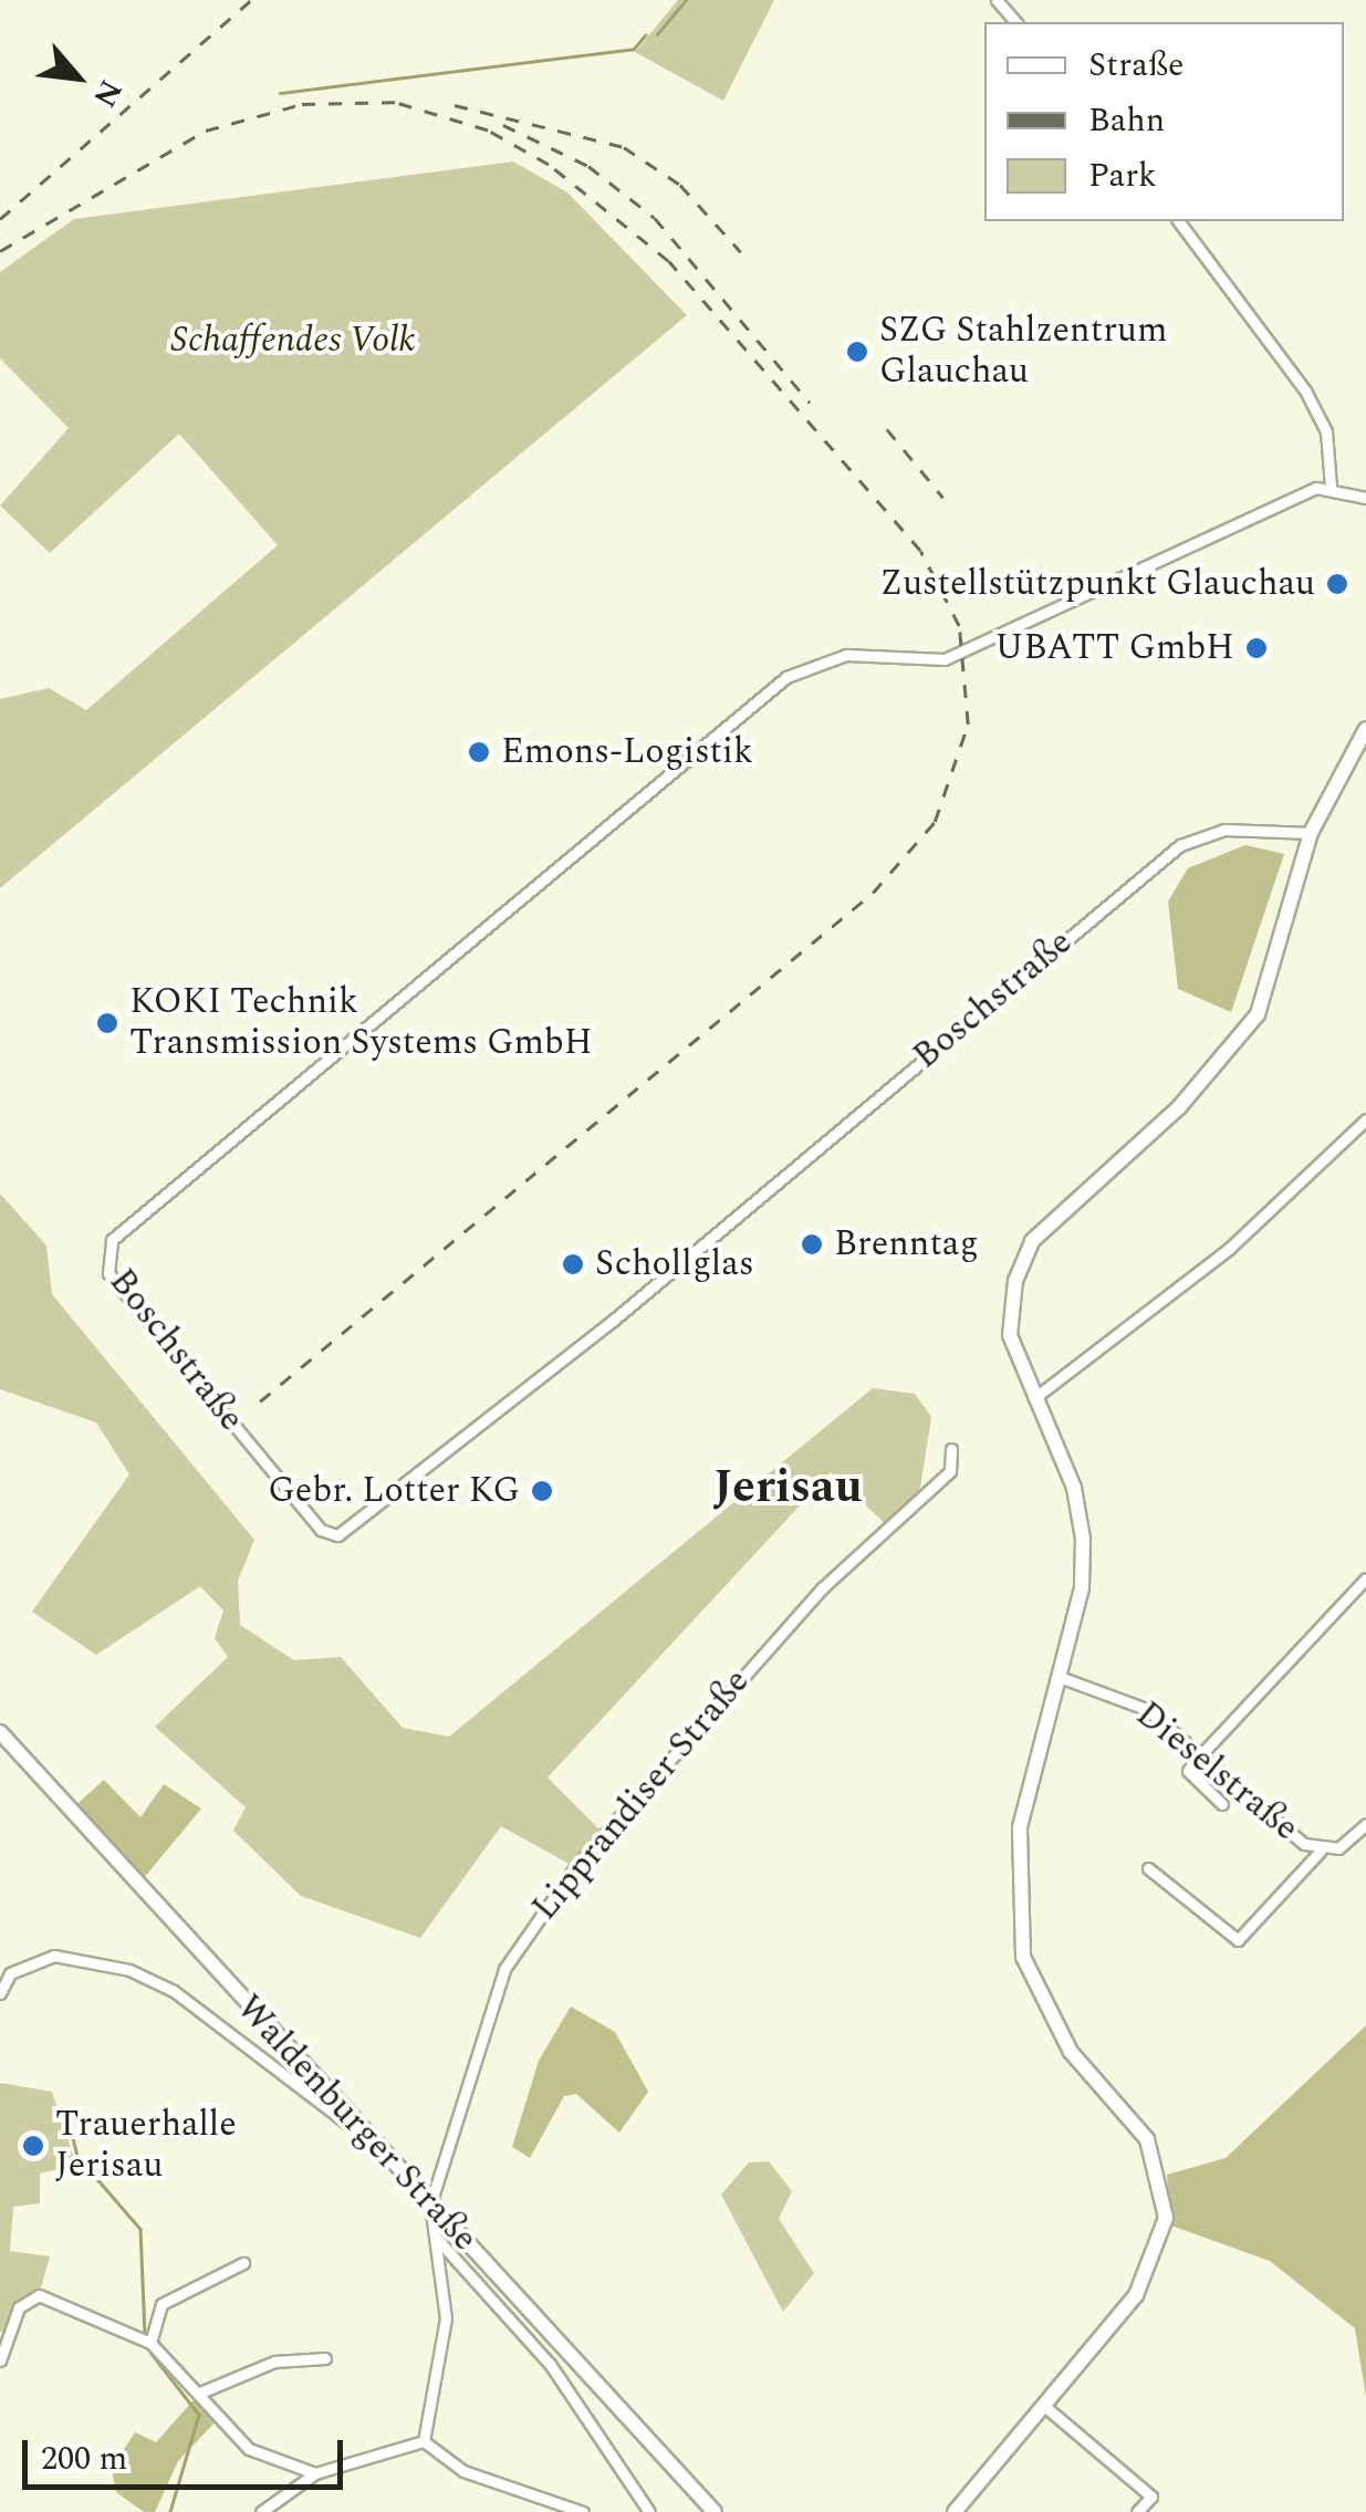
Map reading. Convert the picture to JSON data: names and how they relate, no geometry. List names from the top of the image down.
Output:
{
  "streets": {
    "street": [
      "Boschstraße",
      "Dieselstraße",
      "Lipprandiser Straße",
      "Waldenburger Straße"
    ]
  },
  "crossings": [
    ["Lipprandiser Straße", "Waldenburger Straße"]
  ],
  "districts": ["Jerisau"],
  "parks": ["Schaffendes Volk"],
  "places": [
    "SZG Stahlzentrum Glauchau",
    "Zustellstützpunkt Glauchau",
    "UBATT GmbH",
    "Emons-Logistik",
    "KOKI Technik Transmission Systems GmbH",
    "Brenntag",
    "Schollglas",
    "Gebr. Lotter KG",
    "Trauerhalle Jerisau"
  ],
  "legend": ["Straße", "Bahn", "Park"],
  "scale_bar": "200 m",
  "north": "bottom right"
}
